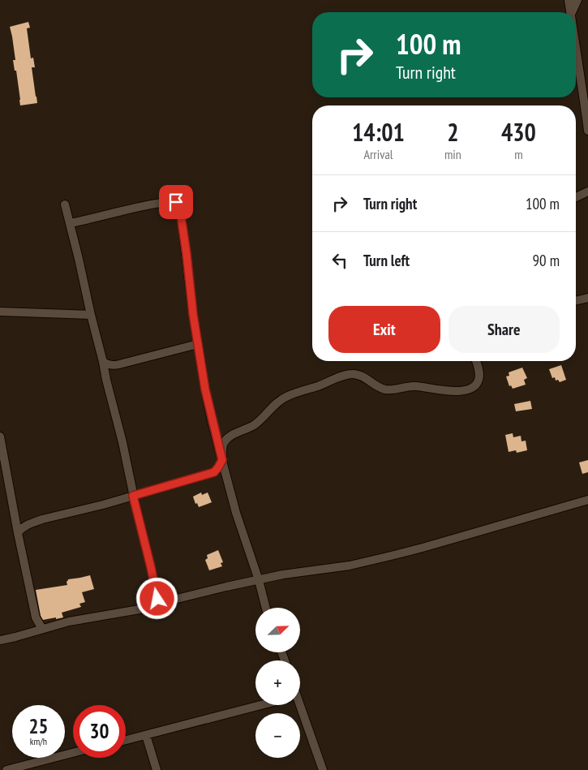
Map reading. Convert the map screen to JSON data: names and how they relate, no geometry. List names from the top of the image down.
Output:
{
  "north": "top right",
  "page": {
    "turn": ["100 m", "Turn right"],
    "eta": [
      "14:01",
      "Arrival",
      "2",
      "min",
      "430",
      "m"
    ],
    "list": [
      {
        "name": "Turn right",
        "value": "100 m"
      },
      {
        "name": "Turn left",
        "value": "90 m"
      }
    ],
    "buttons": ["Exit", "Share"],
    "map_buttons": ["+", "−"],
    "speed": "25 km/h",
    "limit": "30"
  }
}
